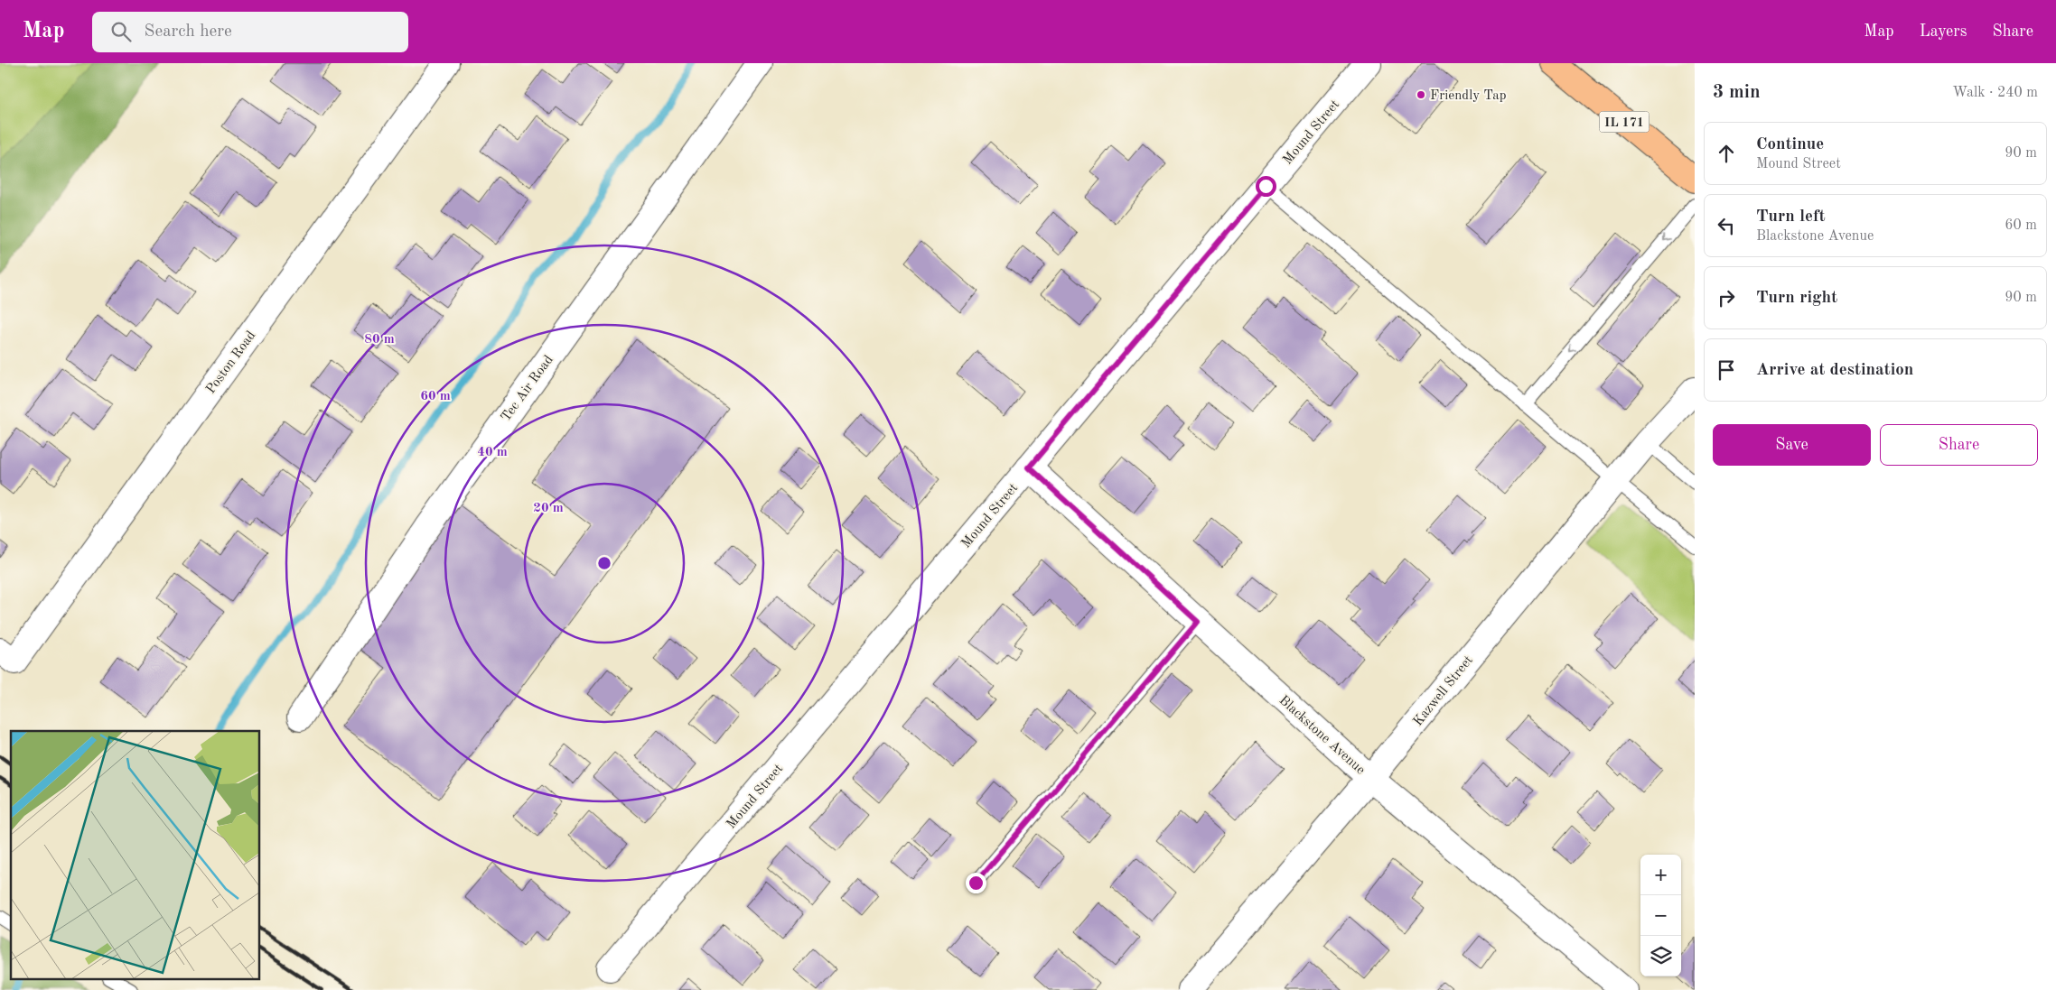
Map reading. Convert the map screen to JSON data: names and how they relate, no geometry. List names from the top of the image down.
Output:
{
  "streets": {
    "main road": ["IL 171"],
    "street": [
      "Mound Street",
      "Poston Road",
      "Tec Air Road",
      "Kazwell Street",
      "Blackstone Avenue"
    ]
  },
  "crossings": [
    ["Mound Street", "Blackstone Avenue"],
    ["Kazwell Street", "Blackstone Avenue"]
  ],
  "places": ["Friendly Tap"],
  "page": {
    "header": "Map",
    "search": "Search here",
    "nav": ["Map", "Layers", "Share"],
    "heading": ["3 min", "Walk · 240 m"],
    "list": [
      ["Continue", "Mound Street", "90 m"],
      ["Turn left", "Blackstone Avenue", "60 m"],
      ["Turn right", "90 m"],
      "Arrive at destination"
    ],
    "buttons": ["Save", "Share"],
    "map_buttons": ["+", "−"]
  },
  "rings": [
    "80 m",
    "60 m",
    "40 m",
    "20 m"
  ]
}
